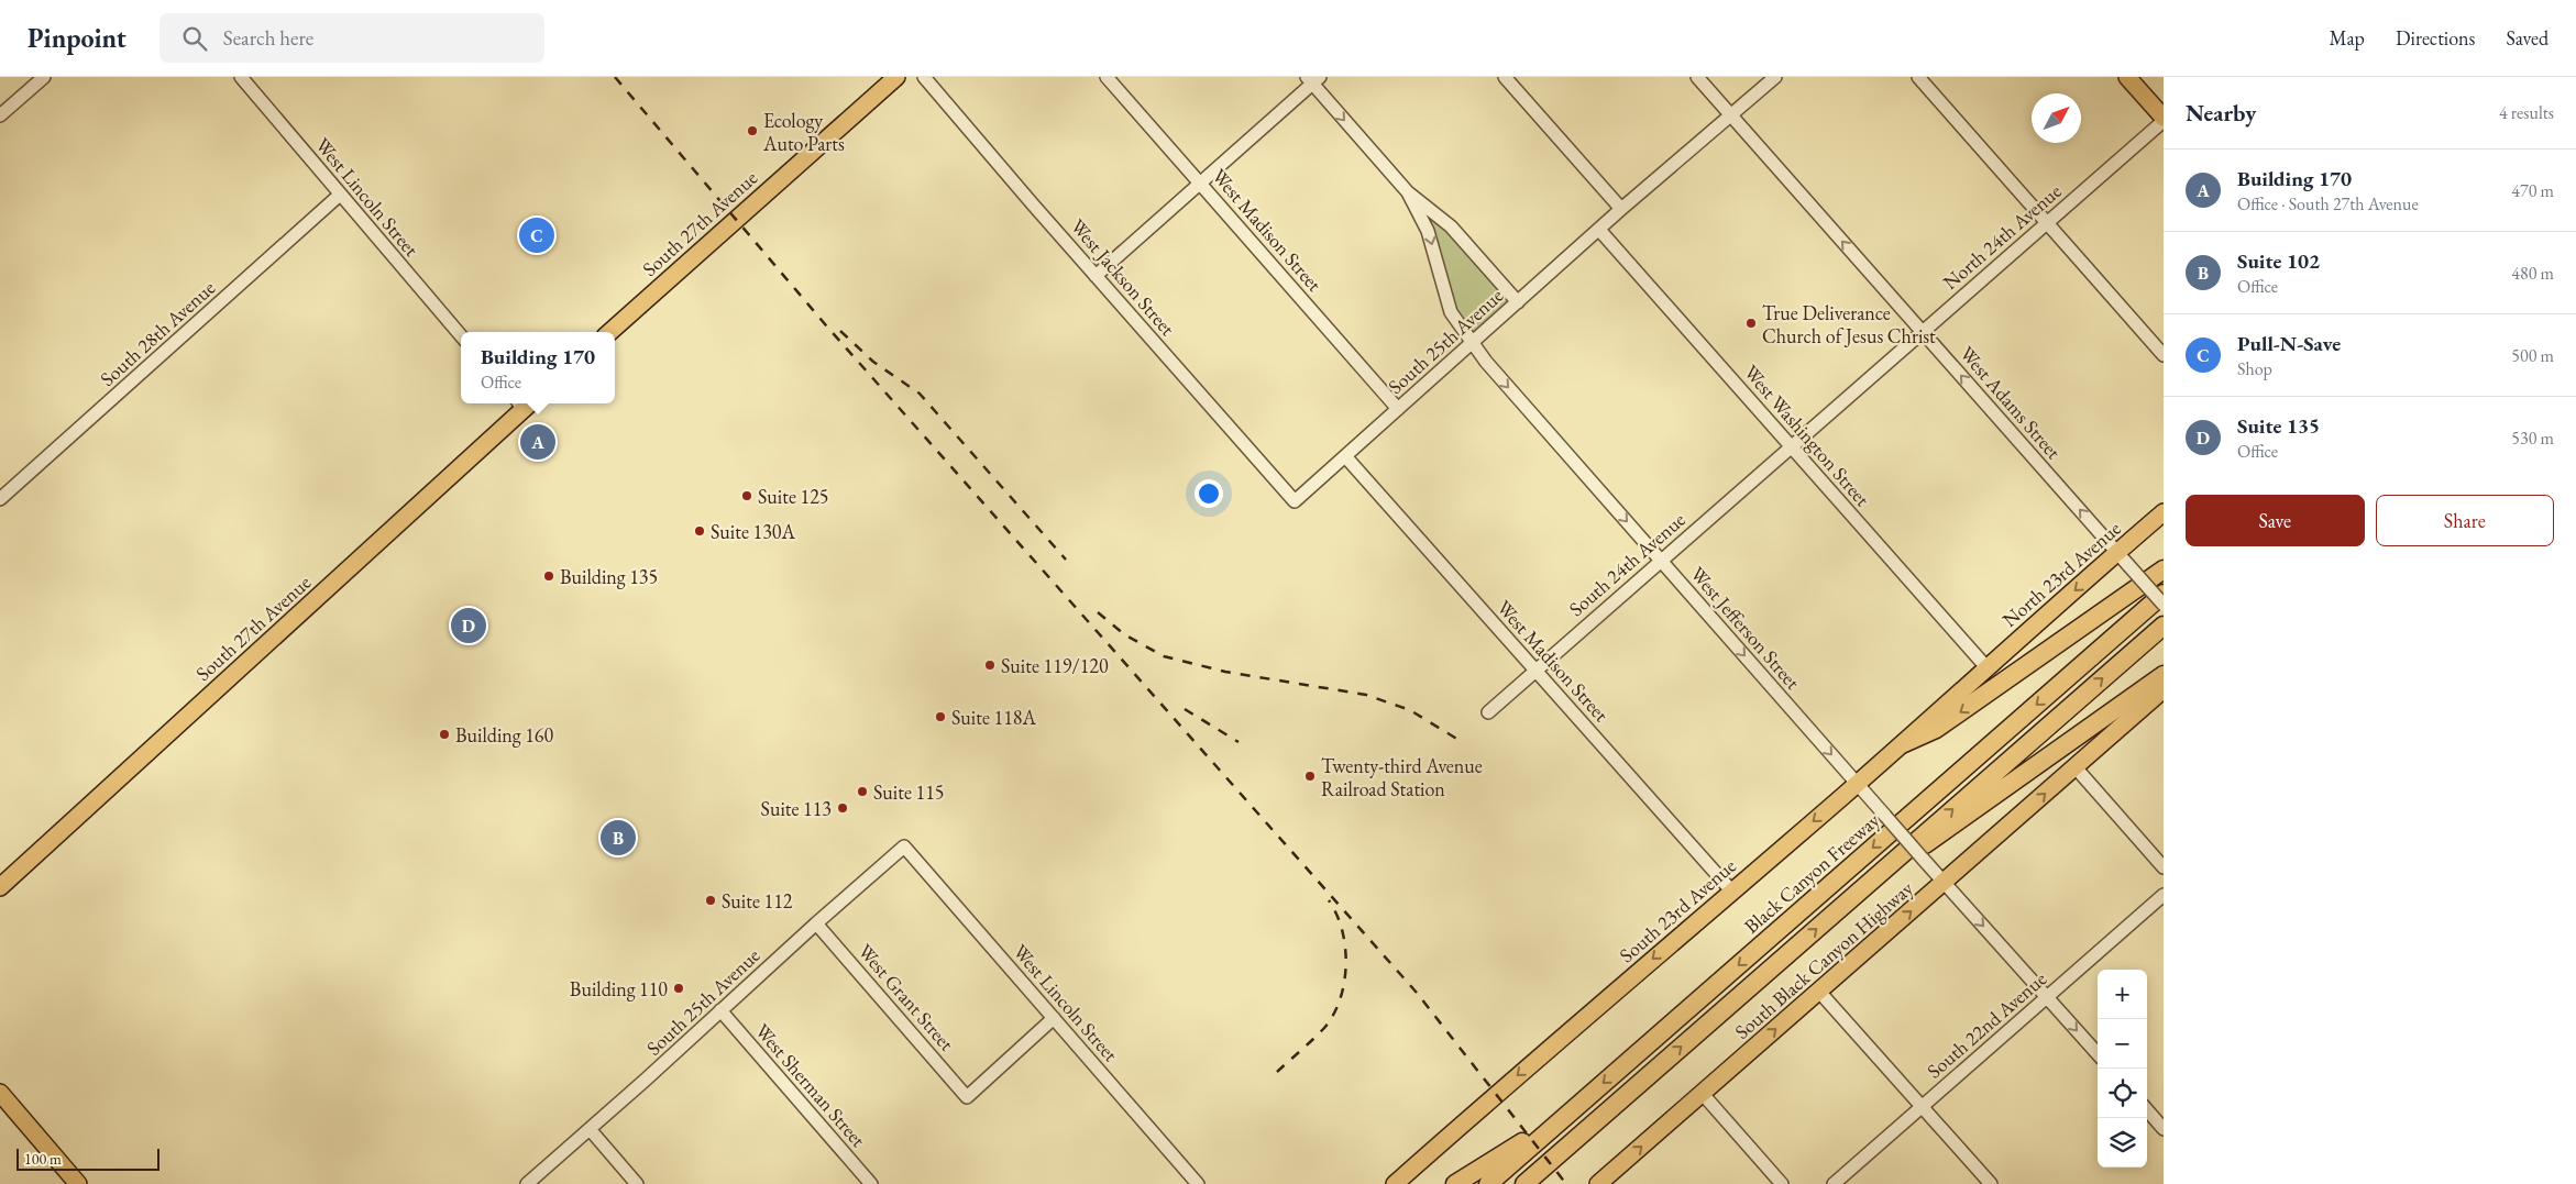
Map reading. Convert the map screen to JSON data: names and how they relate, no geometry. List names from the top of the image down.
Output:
{
  "streets": {
    "highway": ["Black Canyon Freeway"],
    "main road": [
      "South 27th Avenue",
      "North 23rd Avenue",
      "South 23rd Avenue",
      "South Black Canyon Highway"
    ],
    "street": [
      "West Lincoln Street",
      "West Madison Street",
      "North 24th Avenue",
      "West Jackson Street",
      "South 28th Avenue",
      "South 25th Avenue",
      "West Adams Street",
      "West Washington Street",
      "South 24th Avenue",
      "West Jefferson Street",
      "West Grant Street",
      "South 22nd Avenue",
      "West Sherman Street"
    ]
  },
  "crossings": [
    ["West Lincoln Street", "South 28th Avenue"],
    ["West Lincoln Street", "South 25th Avenue"],
    ["West Lincoln Street", "West Grant Street"],
    ["West Madison Street", "South 25th Avenue"],
    ["West Madison Street", "South 24th Avenue"],
    ["West Madison Street", "South 23rd Avenue"],
    ["North 24th Avenue", "West Adams Street"],
    ["North 24th Avenue", "West Washington Street"],
    ["North 24th Avenue", "South 24th Avenue"],
    ["West Jackson Street", "South 25th Avenue"],
    ["South 25th Avenue", "West Adams Street"],
    ["South 25th Avenue", "West Washington Street"],
    ["South 25th Avenue", "West Jefferson Street"],
    ["South 25th Avenue", "West Grant Street"],
    ["South 25th Avenue", "West Sherman Street"],
    ["West Adams Street", "North 23rd Avenue"],
    ["West Washington Street", "South 24th Avenue"],
    ["West Washington Street", "North 23rd Avenue"],
    ["West Washington Street", "South 23rd Avenue"],
    ["South 24th Avenue", "West Jefferson Street"],
    ["North 23rd Avenue", "South 23rd Avenue"],
    ["West Jefferson Street", "South 23rd Avenue"],
    ["West Jefferson Street", "South Black Canyon Highway"],
    ["West Jefferson Street", "South 22nd Avenue"]
  ],
  "one_way": [
    "West Adams Street",
    "North 23rd Avenue",
    "West Jefferson Street",
    "South 23rd Avenue",
    "South Black Canyon Highway"
  ],
  "places": [
    "Ecology Auto Parts",
    "True Deliverance Church of Jesus Christ",
    "Suite 125",
    "Suite 130A",
    "Building 135",
    "Suite 119/120",
    "Suite 118A",
    "Building 160",
    "Twenty-third Avenue Railroad Station",
    "Suite 115",
    "Suite 113",
    "Suite 112",
    "Building 110"
  ],
  "scale_bar": "100 m",
  "north": "top right",
  "page": {
    "header": "Pinpoint",
    "search": "Search here",
    "nav": ["Map", "Directions", "Saved"],
    "heading": ["Nearby", "4 results"],
    "list": [
      {
        "mark": "A",
        "name": "Building 170",
        "note": "Office · South 27th Avenue",
        "value": "470 m"
      },
      {
        "mark": "B",
        "name": "Suite 102",
        "note": "Office",
        "value": "480 m"
      },
      {
        "mark": "C",
        "name": "Pull-N-Save",
        "note": "Shop",
        "value": "500 m"
      },
      {
        "mark": "D",
        "name": "Suite 135",
        "note": "Office",
        "value": "530 m"
      }
    ],
    "pins": [
      "C",
      "A",
      "D",
      "B"
    ],
    "popup": ["Building 170", "Office"],
    "buttons": ["Save", "Share"],
    "map_buttons": ["+", "−"],
    "scale": "100 m"
  }
}
